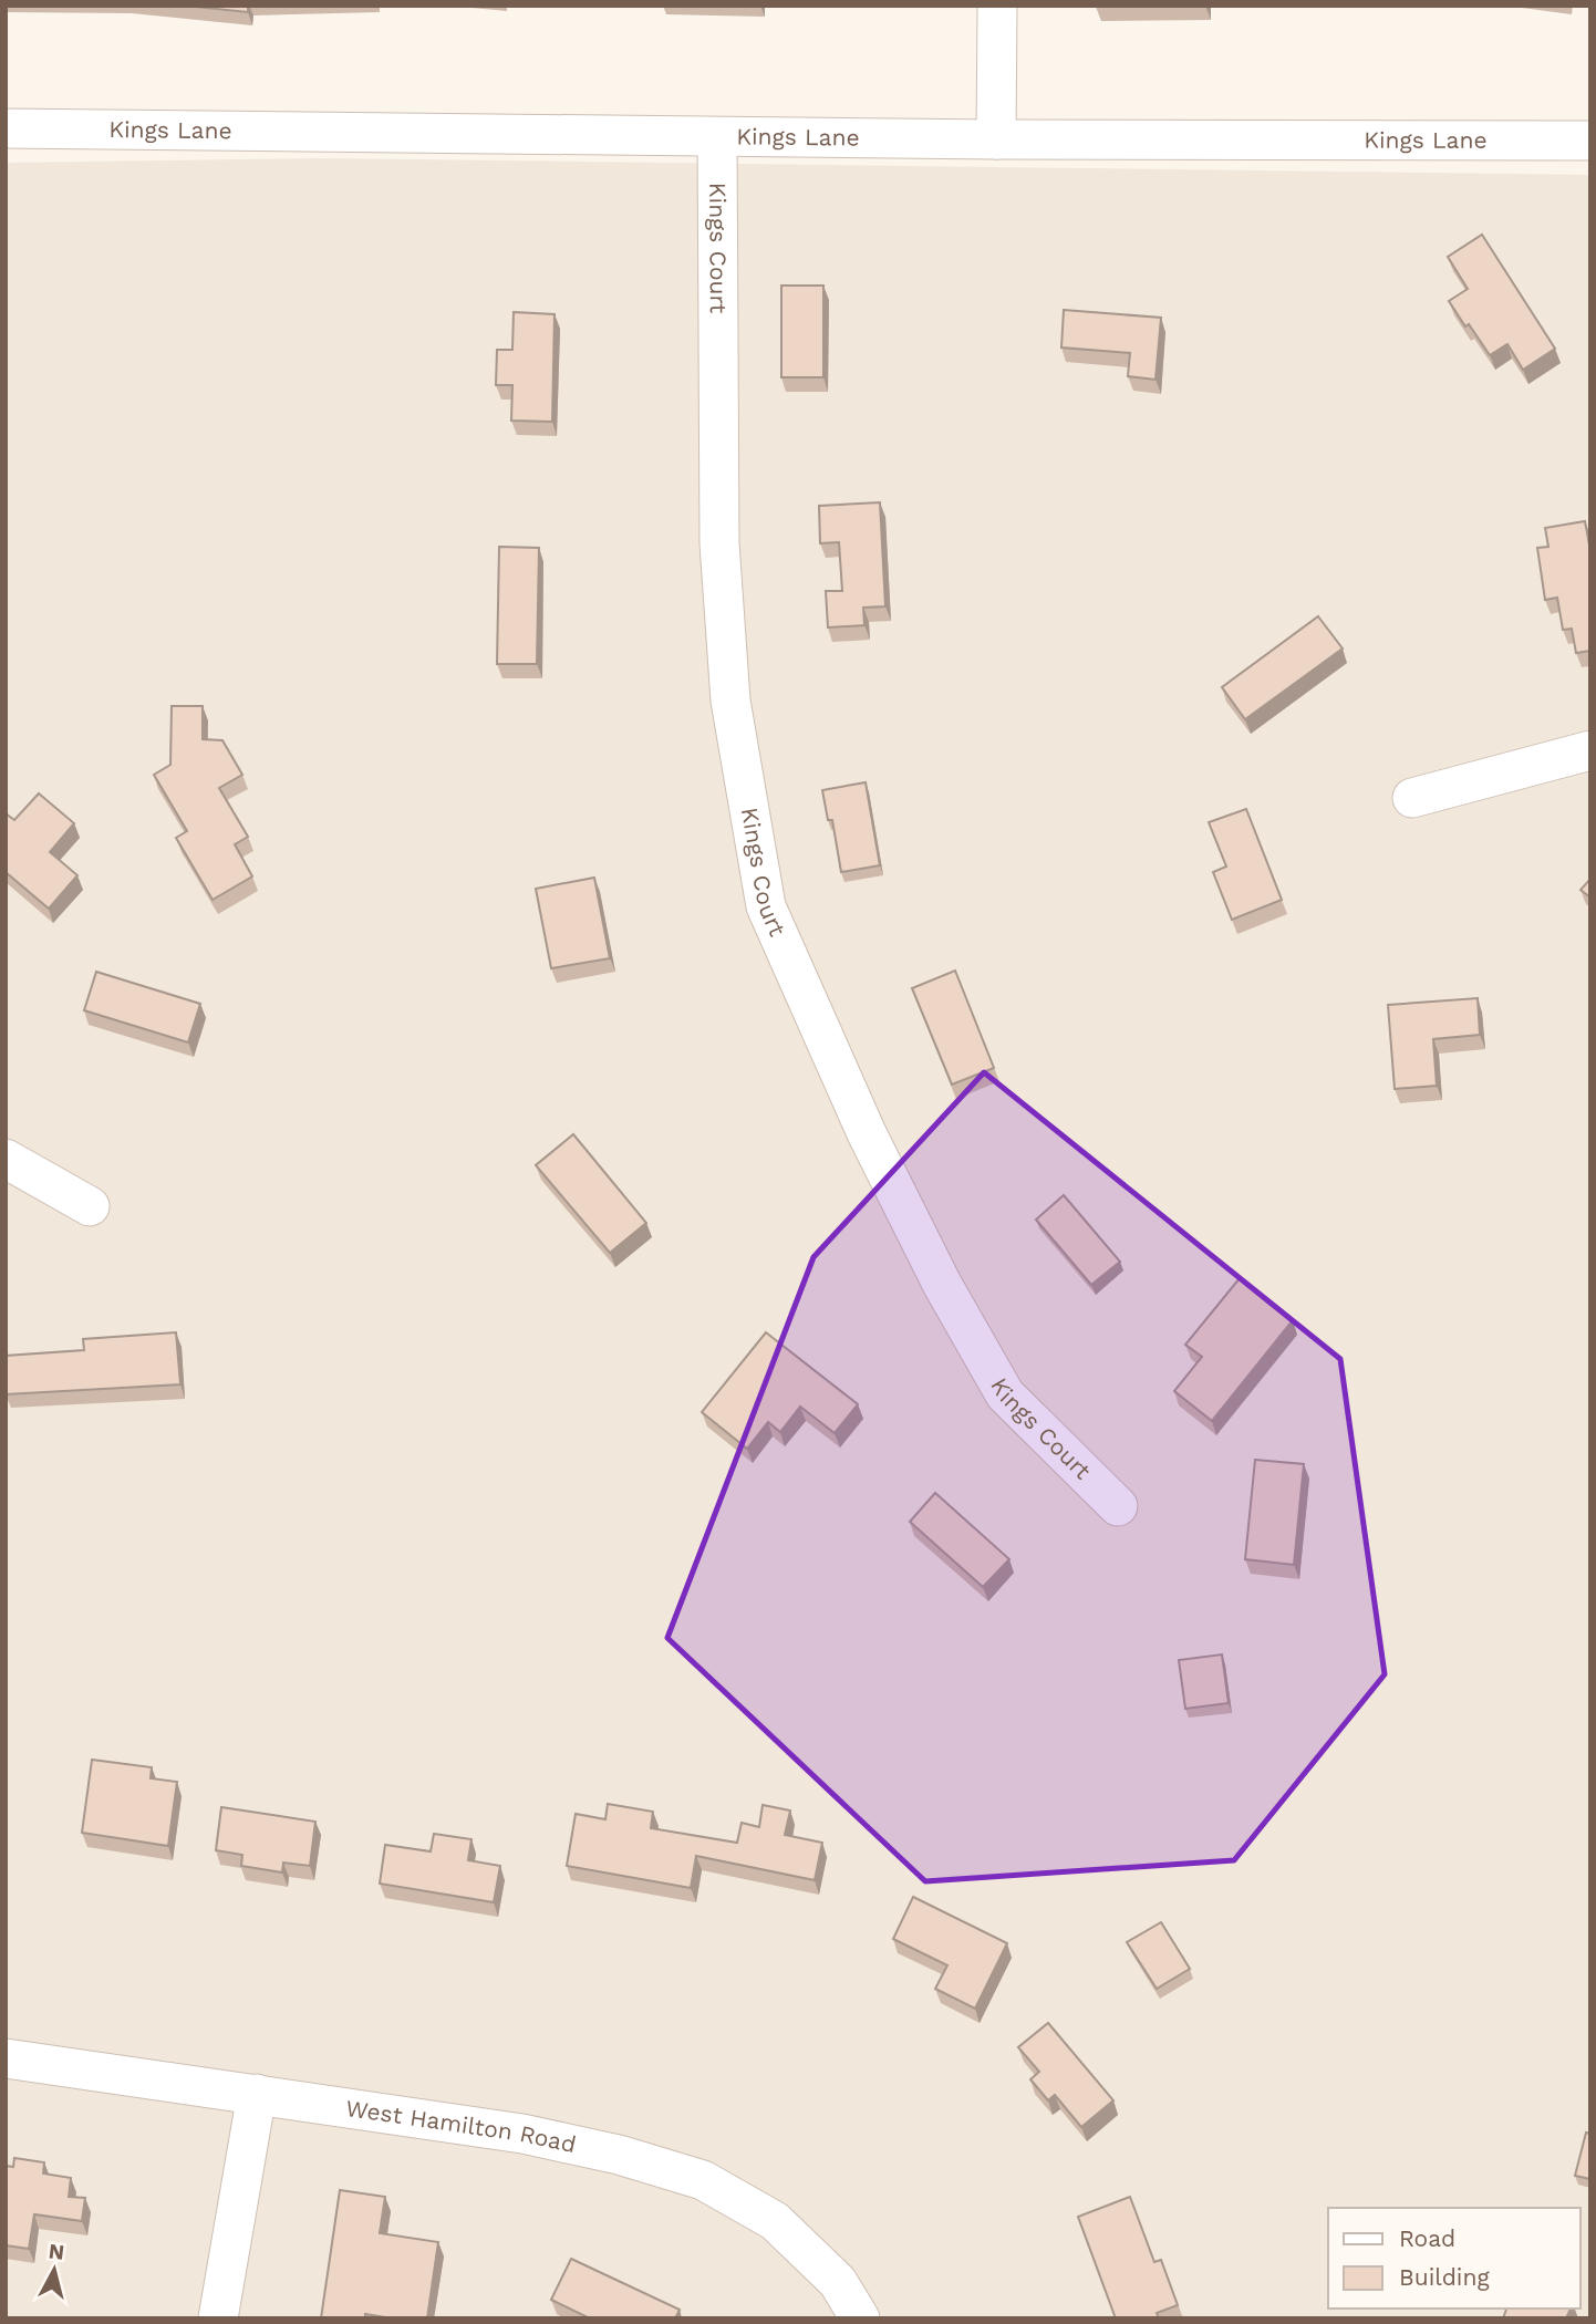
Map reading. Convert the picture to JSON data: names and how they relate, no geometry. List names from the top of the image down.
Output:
{
  "streets": {
    "street": ["Kings Lane", "Kings Court", "West Hamilton Road"]
  },
  "crossings": [
    ["Kings Lane", "Kings Court"]
  ],
  "legend": ["Road", "Building"],
  "north": "top"
}
